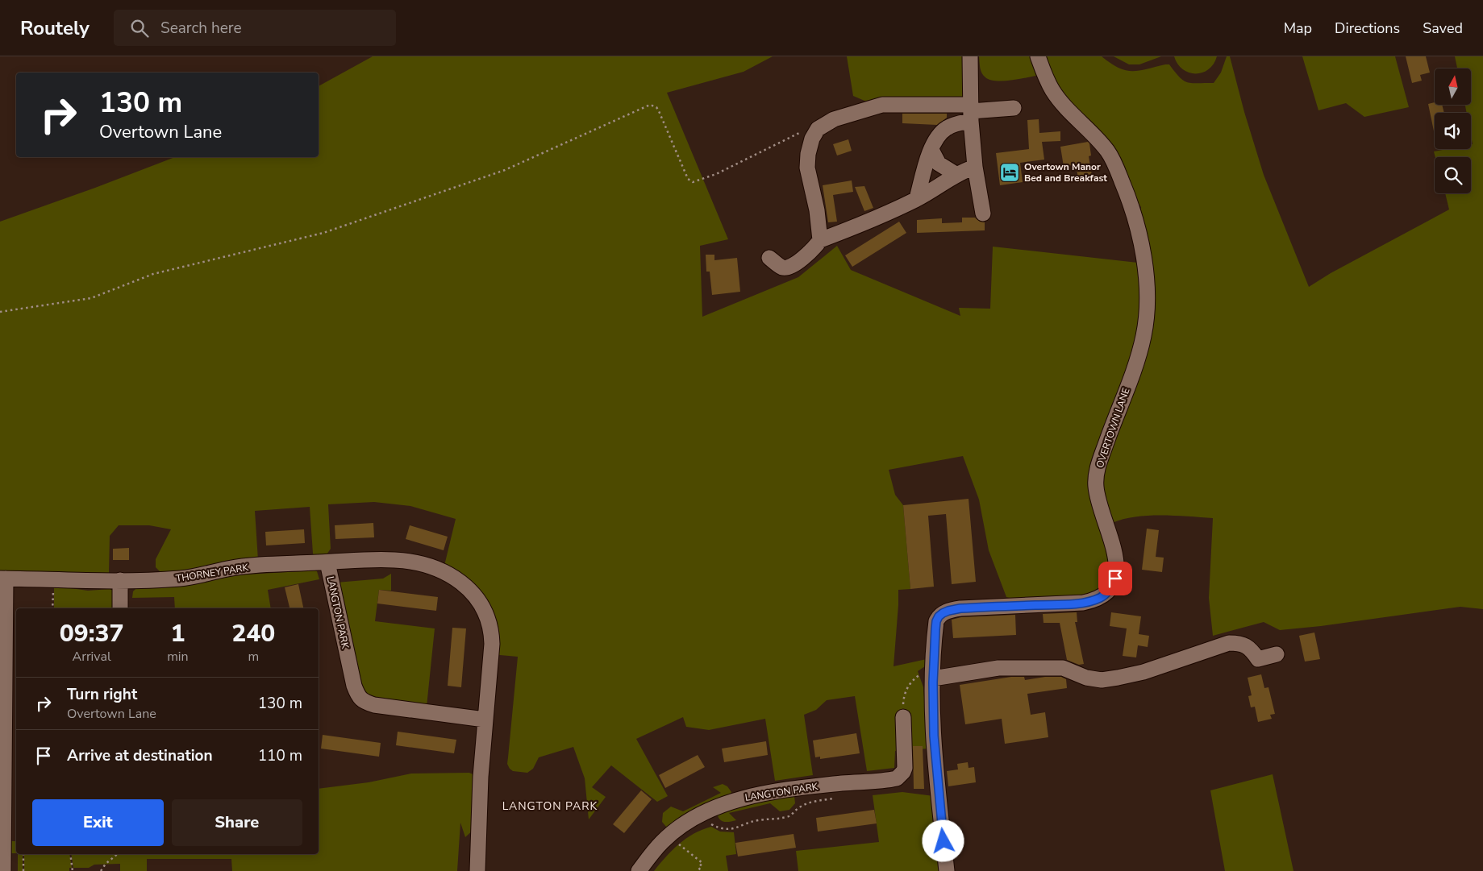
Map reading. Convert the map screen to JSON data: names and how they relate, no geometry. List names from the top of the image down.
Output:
{
  "streets": {
    "street": ["OVERTOWN LANE", "THORNEY PARK", "LANGTON PARK"]
  },
  "crossings": [
    ["THORNEY PARK", "LANGTON PARK"]
  ],
  "districts": ["LANGTON PARK"],
  "places": {
    "hotel": ["Overtown Manor Bed and Breakfast"]
  },
  "north": "top",
  "page": {
    "header": "Routely",
    "search": "Search here",
    "nav": ["Map", "Directions", "Saved"],
    "turn": ["130 m", "Overtown Lane"],
    "eta": [
      "09:37",
      "Arrival",
      "1",
      "min",
      "240",
      "m"
    ],
    "list": [
      {
        "name": "Turn right",
        "note": "Overtown Lane",
        "value": "130 m"
      },
      {
        "name": "Arrive at destination",
        "value": "110 m"
      }
    ],
    "buttons": ["Exit", "Share"]
  }
}
